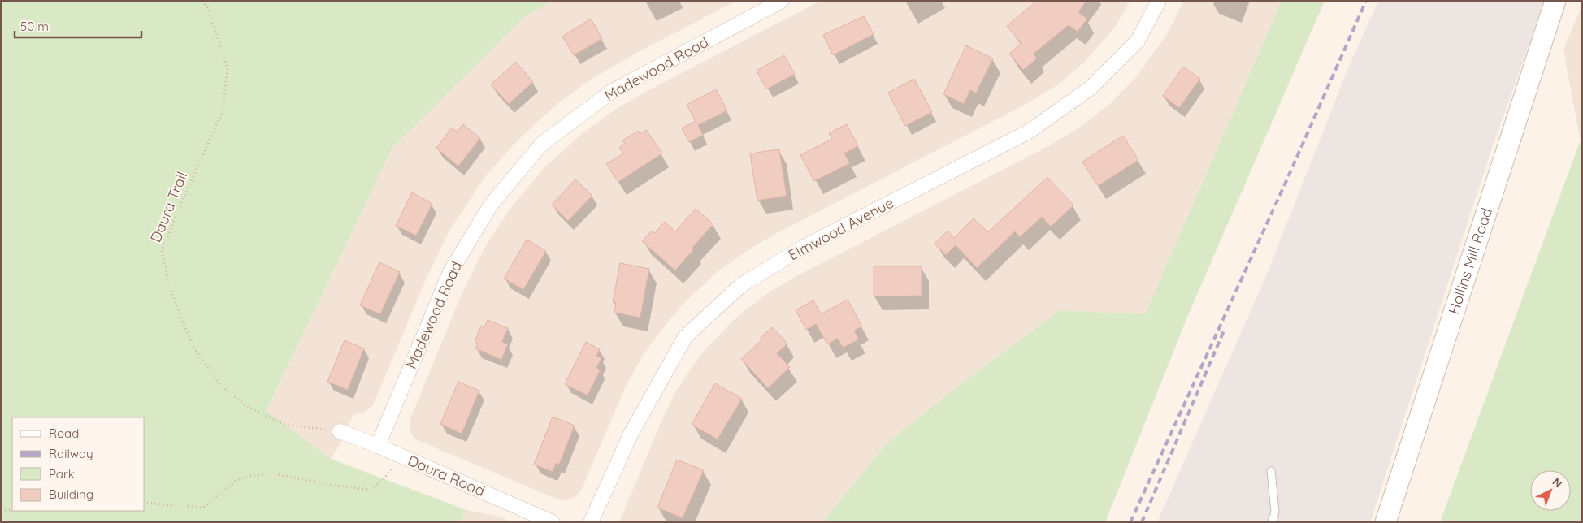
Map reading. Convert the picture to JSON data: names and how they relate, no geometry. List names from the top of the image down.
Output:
{
  "streets": {
    "street": [
      "Madewood Road",
      "Elmwood Avenue",
      "Hollins Mill Road",
      "Daura Road"
    ],
    "path": ["Daura Trail"]
  },
  "crossings": [
    ["Madewood Road", "Daura Road"],
    ["Daura Trail", "Daura Road"]
  ],
  "legend": [
    "Road",
    "Railway",
    "Park",
    "Building"
  ],
  "scale_bar": "50 m",
  "north": "top right"
}
